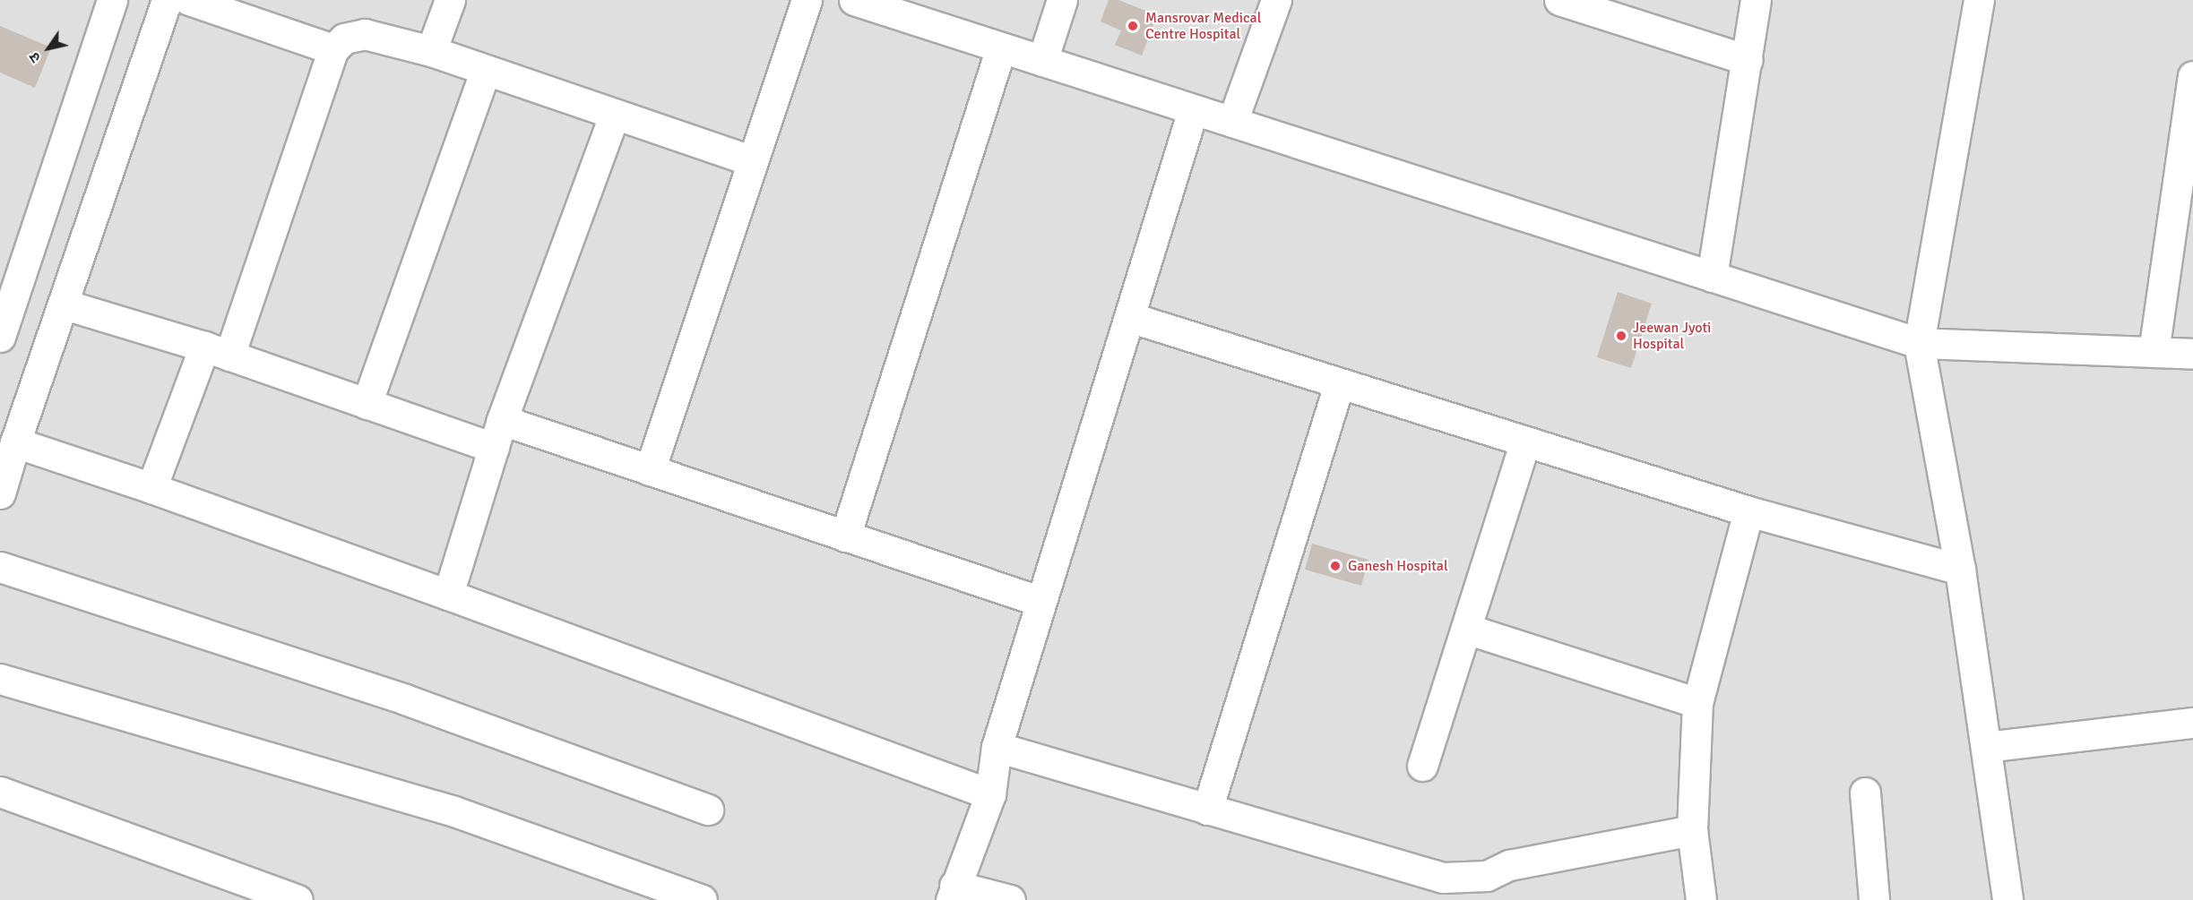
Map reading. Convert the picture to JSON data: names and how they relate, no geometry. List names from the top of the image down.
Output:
{
  "places": ["Mansrovar Medical Centre Hospital", "Jeewan Jyoti Hospital", "Ganesh Hospital"],
  "north": "bottom left"
}
